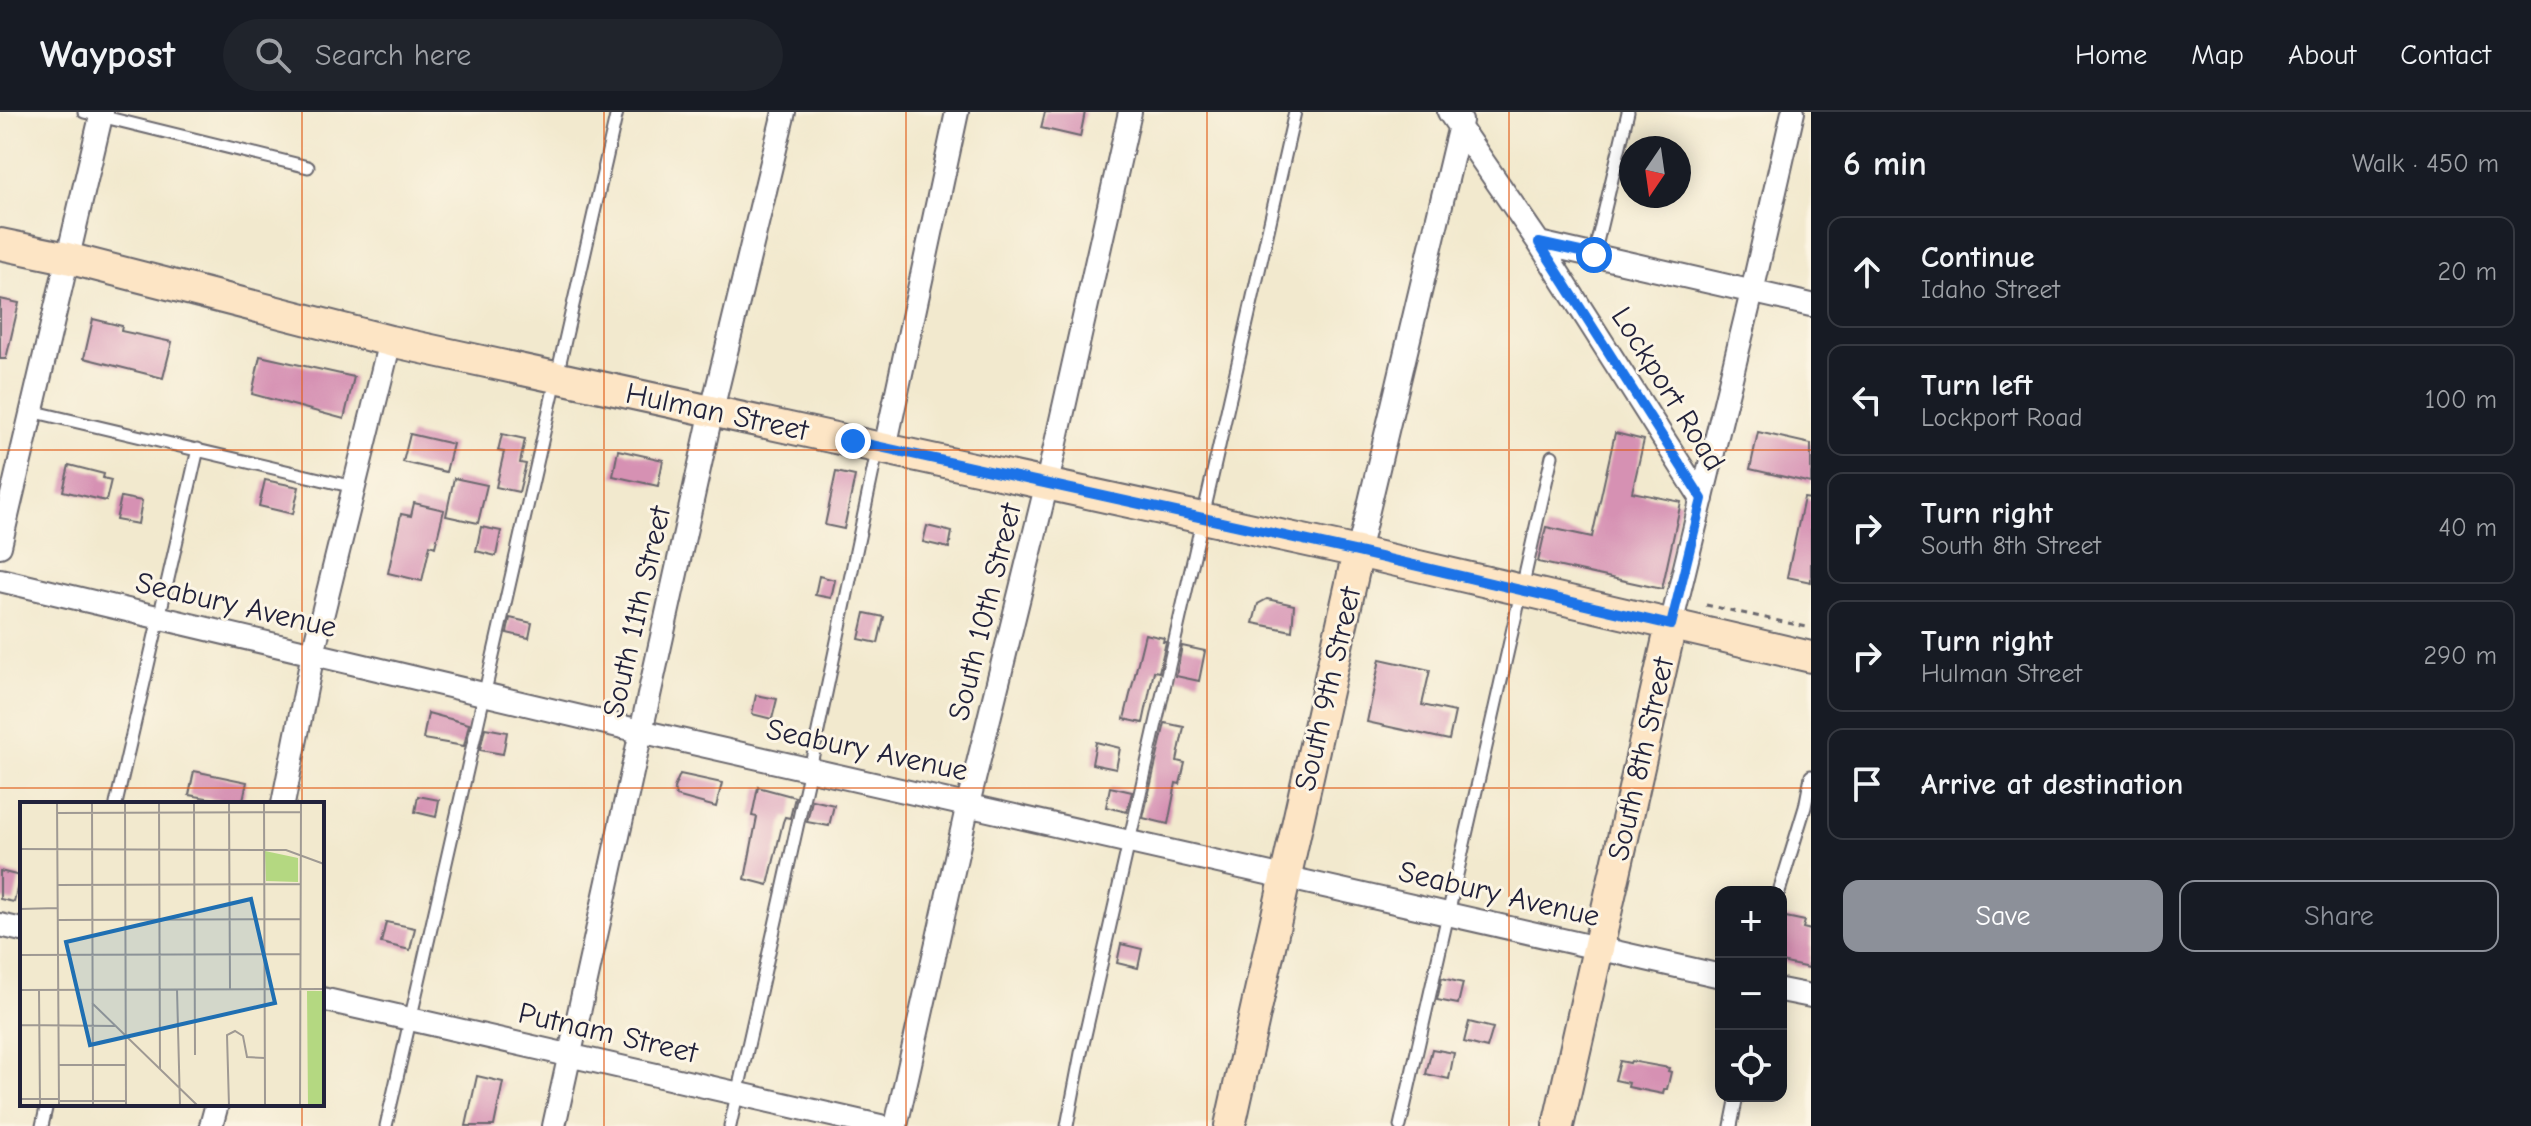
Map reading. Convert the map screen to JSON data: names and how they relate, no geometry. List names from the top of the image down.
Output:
{
  "streets": {
    "street": [
      "Lockport Road",
      "Hulman Street",
      "Seabury Avenue",
      "South 11th Street",
      "South 10th Street",
      "South 9th Street",
      "South 8th Street",
      "Putnam Street"
    ]
  },
  "crossings": [
    ["Lockport Road", "South 9th Street"],
    ["Lockport Road", "South 8th Street"],
    ["Hulman Street", "South 11th Street"],
    ["Hulman Street", "South 10th Street"],
    ["Hulman Street", "South 9th Street"],
    ["Hulman Street", "South 8th Street"],
    ["Seabury Avenue", "South 11th Street"],
    ["Seabury Avenue", "South 10th Street"],
    ["Seabury Avenue", "South 9th Street"],
    ["Seabury Avenue", "South 8th Street"],
    ["South 11th Street", "Putnam Street"]
  ],
  "north": "bottom",
  "page": {
    "header": "Waypost",
    "search": "Search here",
    "nav": [
      "Home",
      "Map",
      "About",
      "Contact"
    ],
    "heading": ["6 min", "Walk · 450 m"],
    "list": [
      ["Continue", "Idaho Street", "20 m"],
      ["Turn left", "Lockport Road", "100 m"],
      ["Turn right", "South 8th Street", "40 m"],
      ["Turn right", "Hulman Street", "290 m"],
      "Arrive at destination"
    ],
    "buttons": ["Save", "Share"],
    "map_buttons": ["+", "−"]
  }
}
